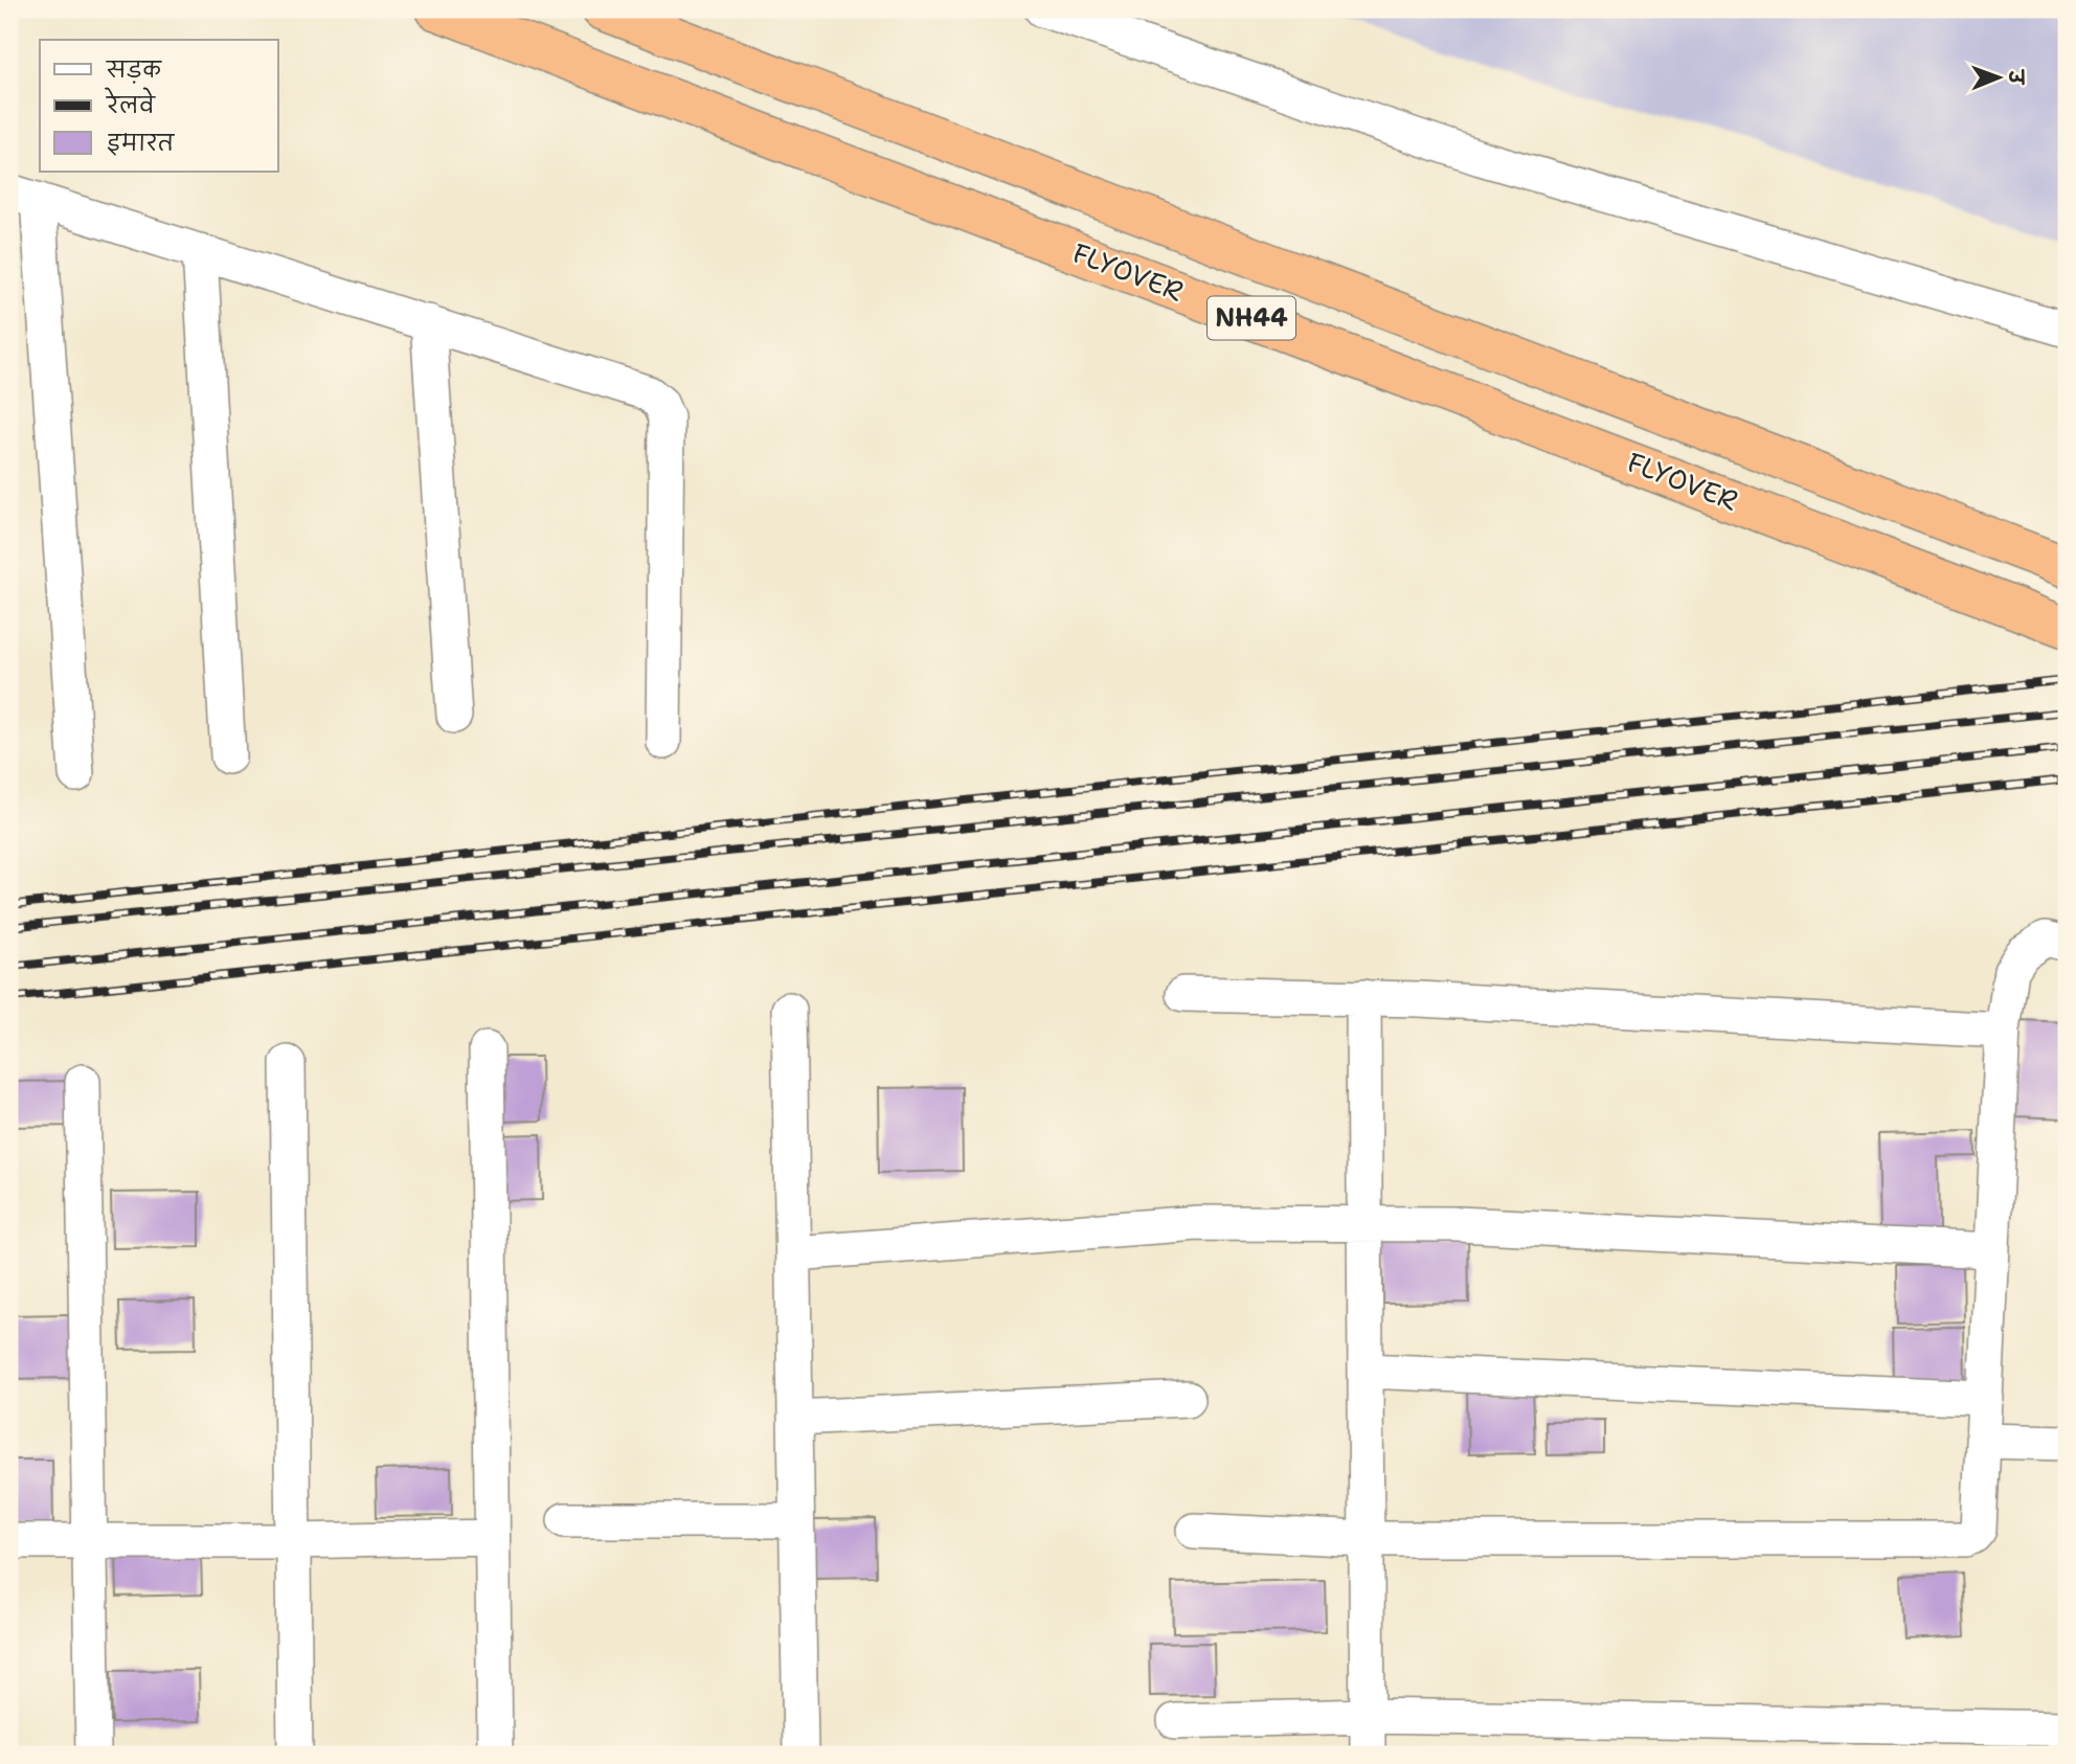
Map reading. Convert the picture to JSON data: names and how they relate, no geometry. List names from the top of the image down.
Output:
{
  "streets": {
    "highway": ["FLYOVER", "NH44"]
  },
  "legend": ["सड़क", "रेलवे", "इमारत"],
  "north": "right"
}
